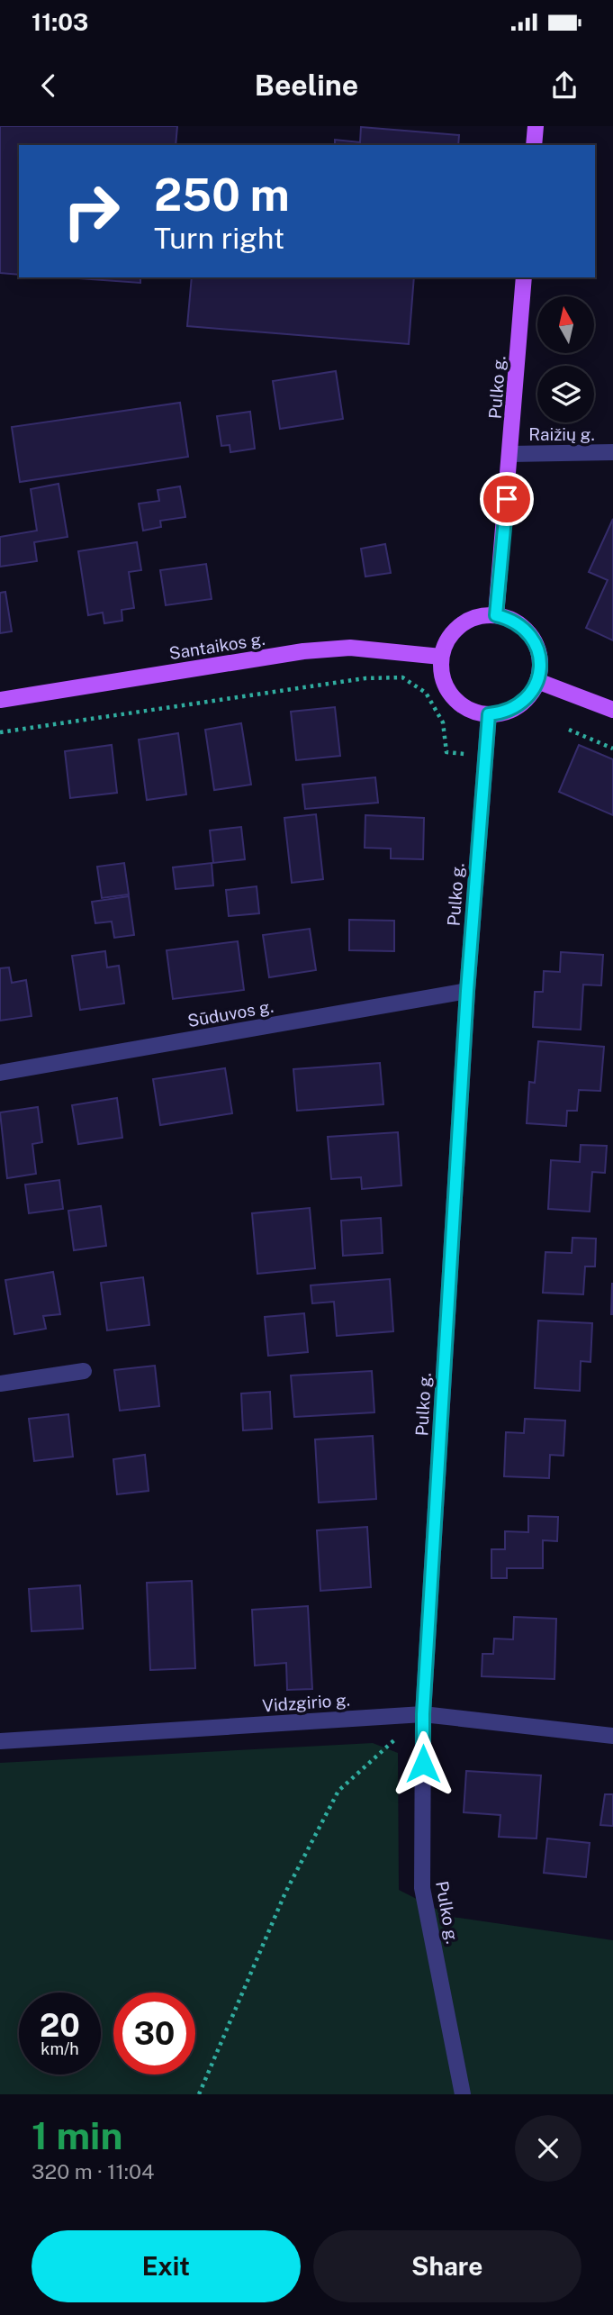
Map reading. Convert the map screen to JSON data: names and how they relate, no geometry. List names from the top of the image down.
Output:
{
  "streets": {
    "main road": ["Pulko g.", "Santaikos g."],
    "street": ["Raižių g.", "Sūduvos g.", "Vidzgirio g."]
  },
  "crossings": [
    ["Pulko g.", "Raižių g."],
    ["Pulko g.", "Santaikos g."],
    ["Pulko g.", "Sūduvos g."],
    ["Pulko g.", "Vidzgirio g."]
  ],
  "north": "top",
  "page": {
    "status": "11:03",
    "header": "Beeline",
    "turn": ["250 m", "Turn right"],
    "speed": "20 km/h",
    "limit": "30",
    "heading": ["1 min", "320 m · 11:04"],
    "buttons": ["Exit", "Share"]
  }
}
